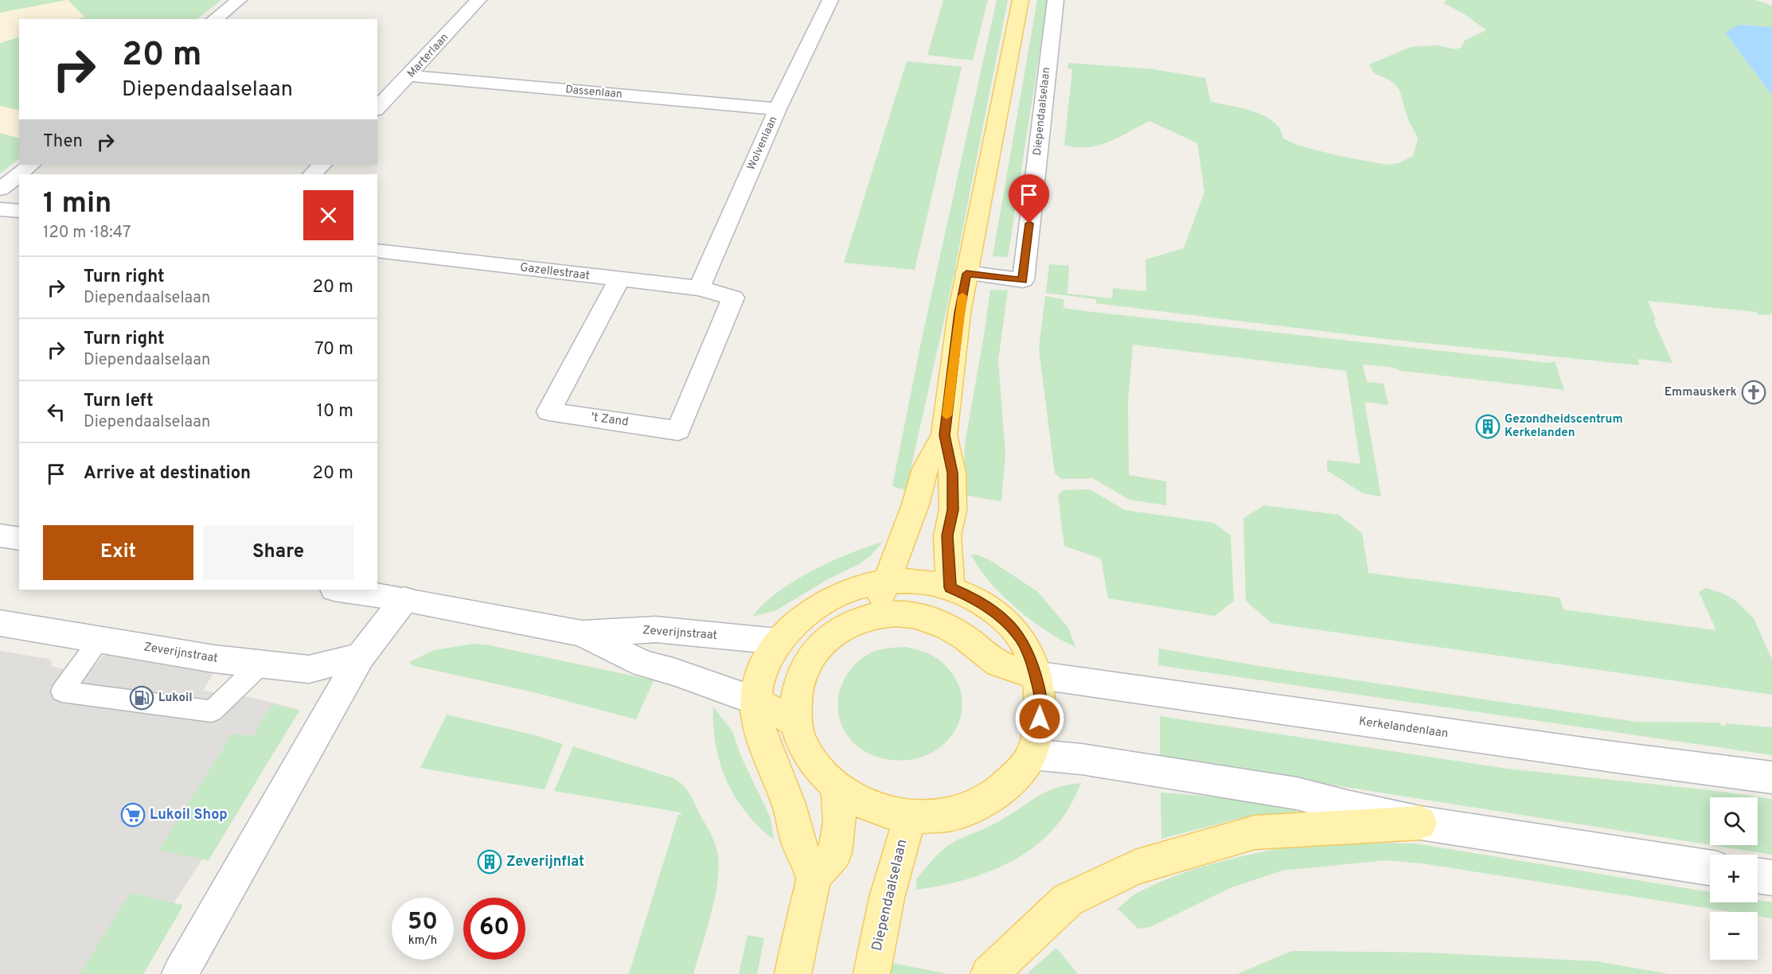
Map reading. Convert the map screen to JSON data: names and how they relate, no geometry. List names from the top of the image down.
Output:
{
  "streets": {
    "main road": ["Diependaalselaan"],
    "street": [
      "Marterlaan",
      "Dassenlaan",
      "Wolvenlaan",
      "Gazellestraat",
      "'t Zand",
      "Zeverijnstraat",
      "Kerkelandenlaan"
    ]
  },
  "crossings": [
    ["Marterlaan", "Dassenlaan"],
    ["Dassenlaan", "Wolvenlaan"],
    ["Wolvenlaan", "Gazellestraat"],
    ["Gazellestraat", "'t Zand"]
  ],
  "places": {
    "church": ["Emmauskerk"],
    "building": ["Gezondheidscentrum Kerkelanden", "Zeverijnflat"],
    "fuel station": ["Lukoil"],
    "supermarket": ["Lukoil Shop"]
  },
  "page": {
    "turn": ["20 m", "Diependaalselaan"],
    "then": "Then",
    "heading": ["1 min", "120 m · 18:47"],
    "list": [
      {
        "name": "Turn right",
        "note": "Diependaalselaan",
        "value": "20 m"
      },
      {
        "name": "Turn right",
        "note": "Diependaalselaan",
        "value": "70 m"
      },
      {
        "name": "Turn left",
        "note": "Diependaalselaan",
        "value": "10 m"
      },
      {
        "name": "Arrive at destination",
        "value": "20 m"
      }
    ],
    "buttons": ["Exit", "Share"],
    "map_buttons": ["+", "−"],
    "speed": "50 km/h",
    "limit": "60"
  }
}
